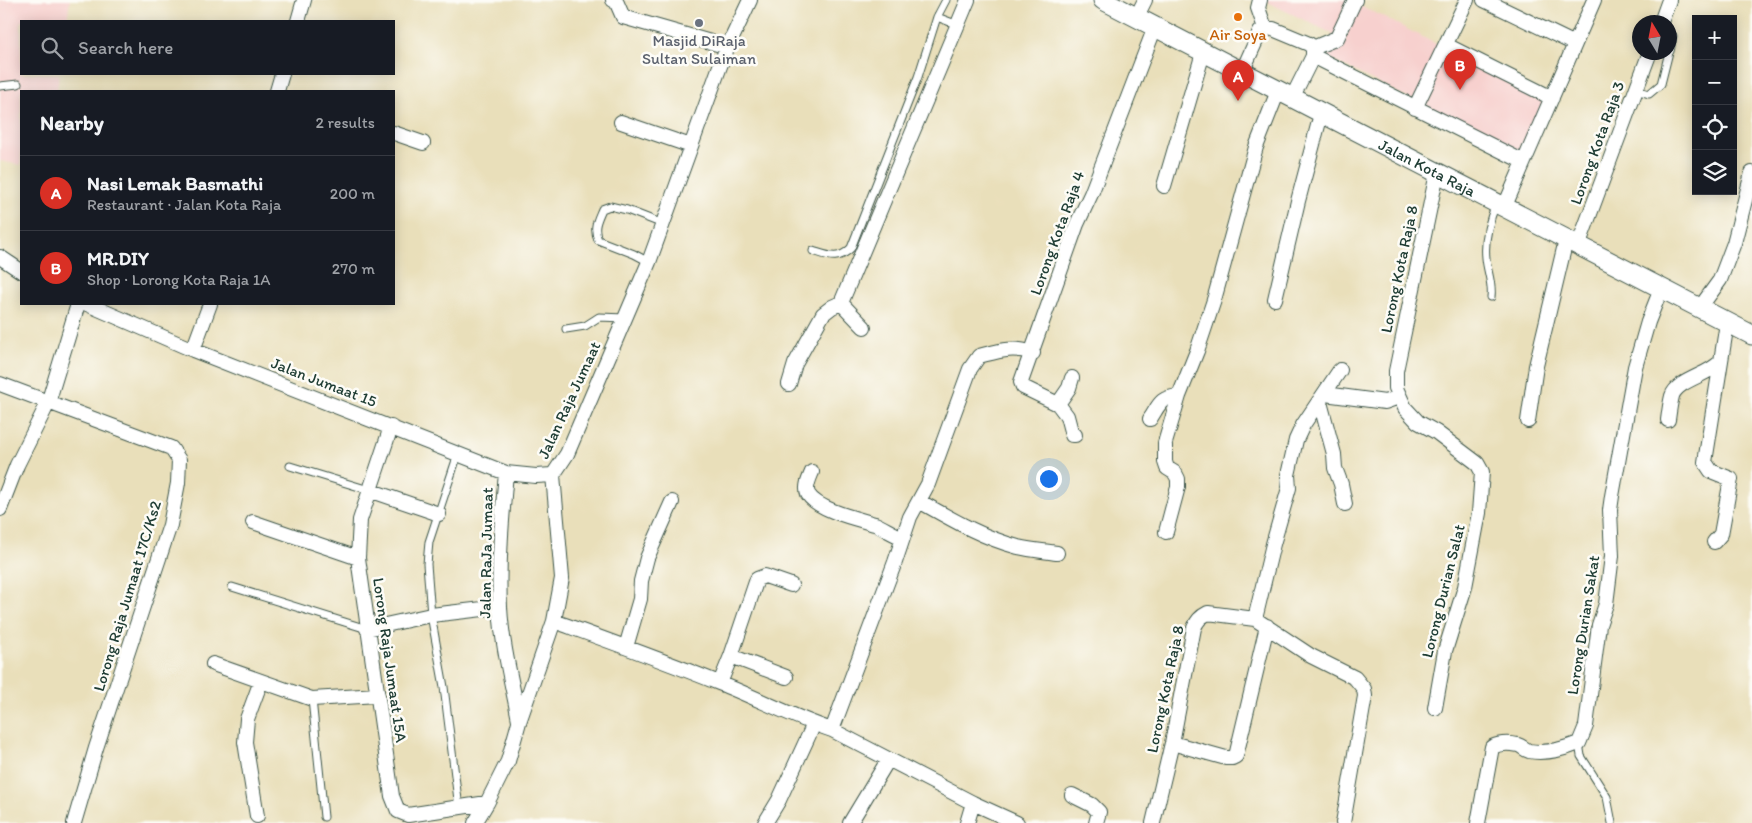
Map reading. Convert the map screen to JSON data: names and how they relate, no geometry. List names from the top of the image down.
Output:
{
  "streets": {
    "main road": ["Jalan Kota Raja"],
    "street": [
      "Lorong Kota Raja 3",
      "Lorong Kota Raja 4",
      "Lorong Kota Raja 8",
      "Jalan Jumaat 15",
      "Jalan Raja Jumaat",
      "Jalan RaJa Jumaat",
      "Lorong Durian Salat",
      "Lorong Raja Jumaat 17C/Ks2",
      "Lorong Durian Sakat",
      "Lorong Raja Jumaat 15A"
    ]
  },
  "crossings": [
    ["Lorong Kota Raja 3", "Jalan Kota Raja"],
    ["Jalan Kota Raja", "Lorong Kota Raja 4"],
    ["Jalan Kota Raja", "Lorong Kota Raja 8"],
    ["Jalan Kota Raja", "Lorong Durian Sakat"],
    ["Lorong Kota Raja 8", "Lorong Durian Salat"],
    ["Jalan Jumaat 15", "Jalan Raja Jumaat"],
    ["Jalan Jumaat 15", "Jalan RaJa Jumaat"],
    ["Jalan Jumaat 15", "Lorong Raja Jumaat 15A"],
    ["Jalan Raja Jumaat", "Jalan RaJa Jumaat"],
    ["Jalan Raja Jumaat", "Lorong Raja Jumaat 15A"]
  ],
  "places": ["Air Soya", "Masjid DiRaja Sultan Sulaiman"],
  "north": "top",
  "page": {
    "map_buttons": ["+", "−"],
    "search": "Search here",
    "pins": ["B", "A"],
    "heading": ["Nearby", "2 results"],
    "list": [
      {
        "mark": "A",
        "name": "Nasi Lemak Basmathi",
        "note": "Restaurant · Jalan Kota Raja",
        "value": "200 m"
      },
      {
        "mark": "B",
        "name": "MR.DIY",
        "note": "Shop · Lorong Kota Raja 1A",
        "value": "270 m"
      }
    ]
  }
}
